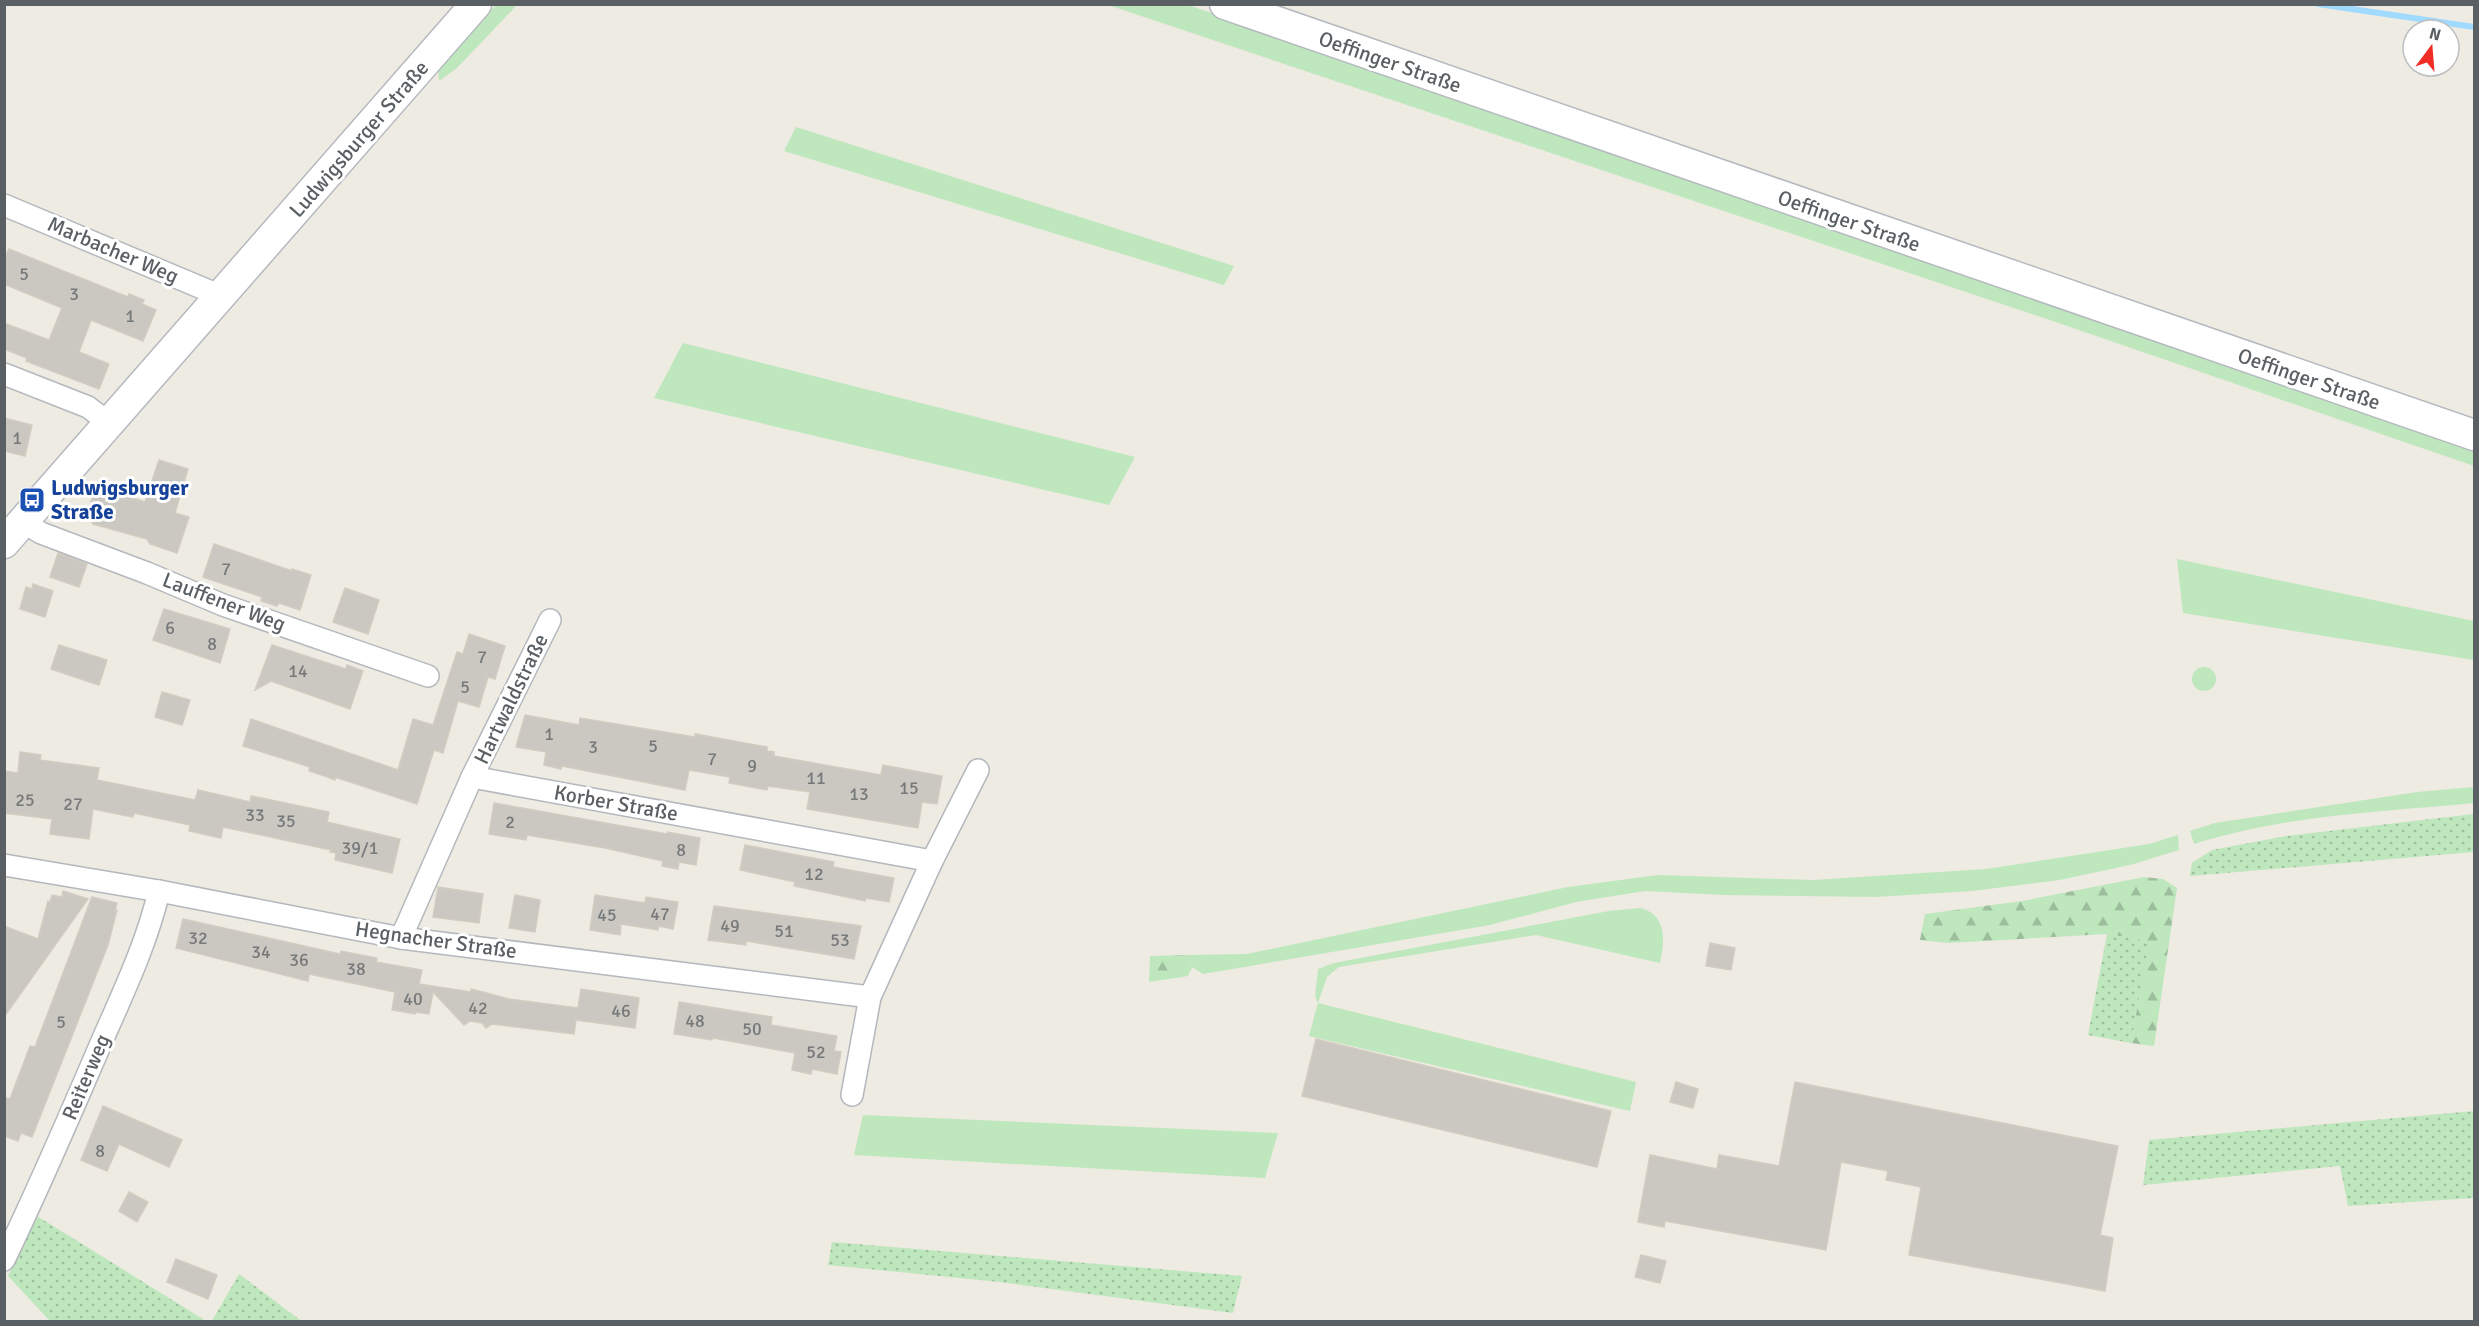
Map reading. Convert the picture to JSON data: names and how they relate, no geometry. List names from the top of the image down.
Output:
{
  "streets": {
    "main road": ["Oeffinger Straße", "Ludwigsburger Straße"],
    "street": [
      "Marbacher Weg",
      "Lauffener Weg",
      "Hartwaldstraße",
      "Korber Straße",
      "Hegnacher Straße",
      "Reiterweg"
    ]
  },
  "crossings": [
    ["Ludwigsburger Straße", "Marbacher Weg"],
    ["Ludwigsburger Straße", "Lauffener Weg"],
    ["Hartwaldstraße", "Korber Straße"],
    ["Hegnacher Straße", "Reiterweg"]
  ],
  "places": {
    "bus stop": ["Ludwigsburger Straße"]
  },
  "house_numbers": [
    "5",
    "3",
    "1",
    "1",
    "7",
    "6",
    "8",
    "7",
    "14",
    "5",
    "1",
    "5",
    "3",
    "7",
    "9",
    "11",
    "15",
    "13",
    "25",
    "27",
    "33",
    "35",
    "2",
    "39/1",
    "8",
    "12",
    "47",
    "45",
    "49",
    "51",
    "32",
    "53",
    "34",
    "36",
    "38",
    "40",
    "42",
    "46",
    "48",
    "5",
    "50",
    "52",
    "8"
  ],
  "north": "top"
}
